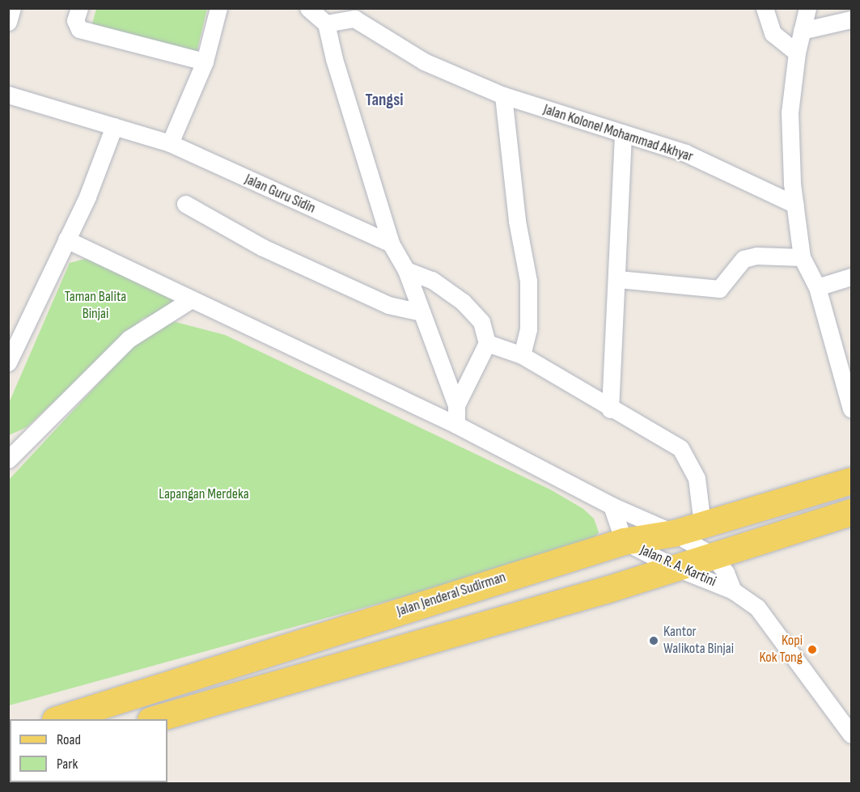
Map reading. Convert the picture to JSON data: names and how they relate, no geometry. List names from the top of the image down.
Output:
{
  "streets": {
    "main road": ["Jalan Jenderal Sudirman"],
    "street": ["Jalan Kolonel Mohammad Akhyar", "Jalan Guru Sidin", "Jalan R. A. Kartini"]
  },
  "crossings": [
    ["Jalan R. A. Kartini", "Jalan Jenderal Sudirman"]
  ],
  "districts": ["Tangsi"],
  "parks": ["Taman Balita Binjai", "Lapangan Merdeka"],
  "places": ["Kantor Walikota Binjai", "Kopi Kok Tong"],
  "legend": ["Road", "Park"]
}
